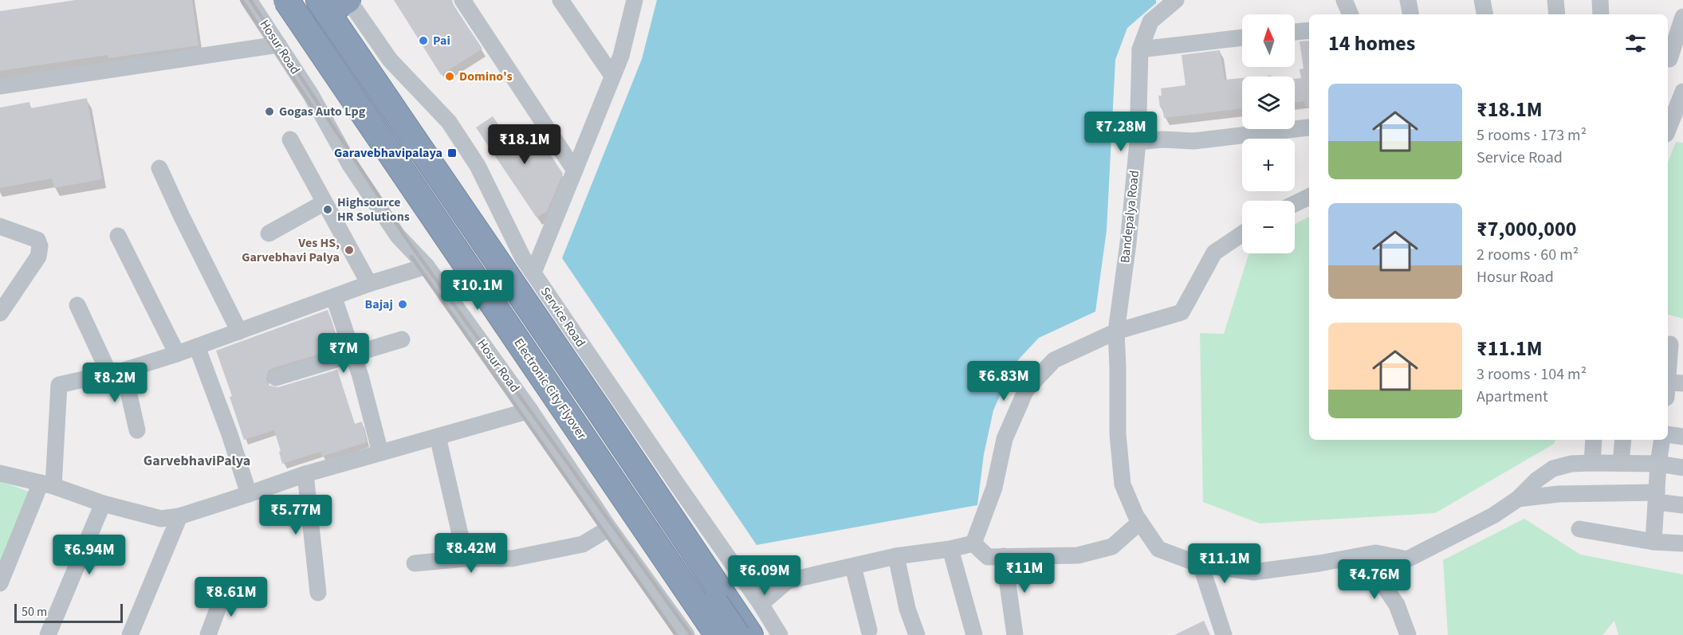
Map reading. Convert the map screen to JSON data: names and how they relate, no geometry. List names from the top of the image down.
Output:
{
  "streets": {
    "highway": ["Hosur Road", "Electronic City Flyover"],
    "street": ["Bandepalya Road", "Service Road"]
  },
  "crossings": [
    ["Service Road", "Electronic City Flyover"]
  ],
  "districts": ["GarvebhaviPalya"],
  "places": {
    "other": [
      "Pai",
      "Domino's",
      "Gogas Auto Lpg",
      "Highsource HR Solutions",
      "Ves HS, Garvebhavi Palya",
      "Bajaj"
    ],
    "transit": ["Garavebhavipalaya"]
  },
  "scale_bar": "50 m",
  "north": "top",
  "page": {
    "map_buttons": ["+", "−"],
    "heading": "14 homes",
    "list": [
      {
        "name": "₹18.1M",
        "note": "5 rooms · 173 m² · Service Road"
      },
      {
        "name": "₹7,000,000",
        "note": "2 rooms · 60 m² · Hosur Road"
      },
      {
        "name": "₹11.1M",
        "note": "3 rooms · 104 m² · Apartment"
      }
    ],
    "price": [
      "₹7.28M",
      "₹18.1M",
      "₹10.1M",
      "₹7M",
      "₹6.83M",
      "₹8.2M",
      "₹5.77M",
      "₹8.42M",
      "₹6.94M",
      "₹11.1M",
      "₹11M",
      "₹6.09M",
      "₹4.76M",
      "₹8.61M"
    ],
    "scale": "50 m"
  }
}
